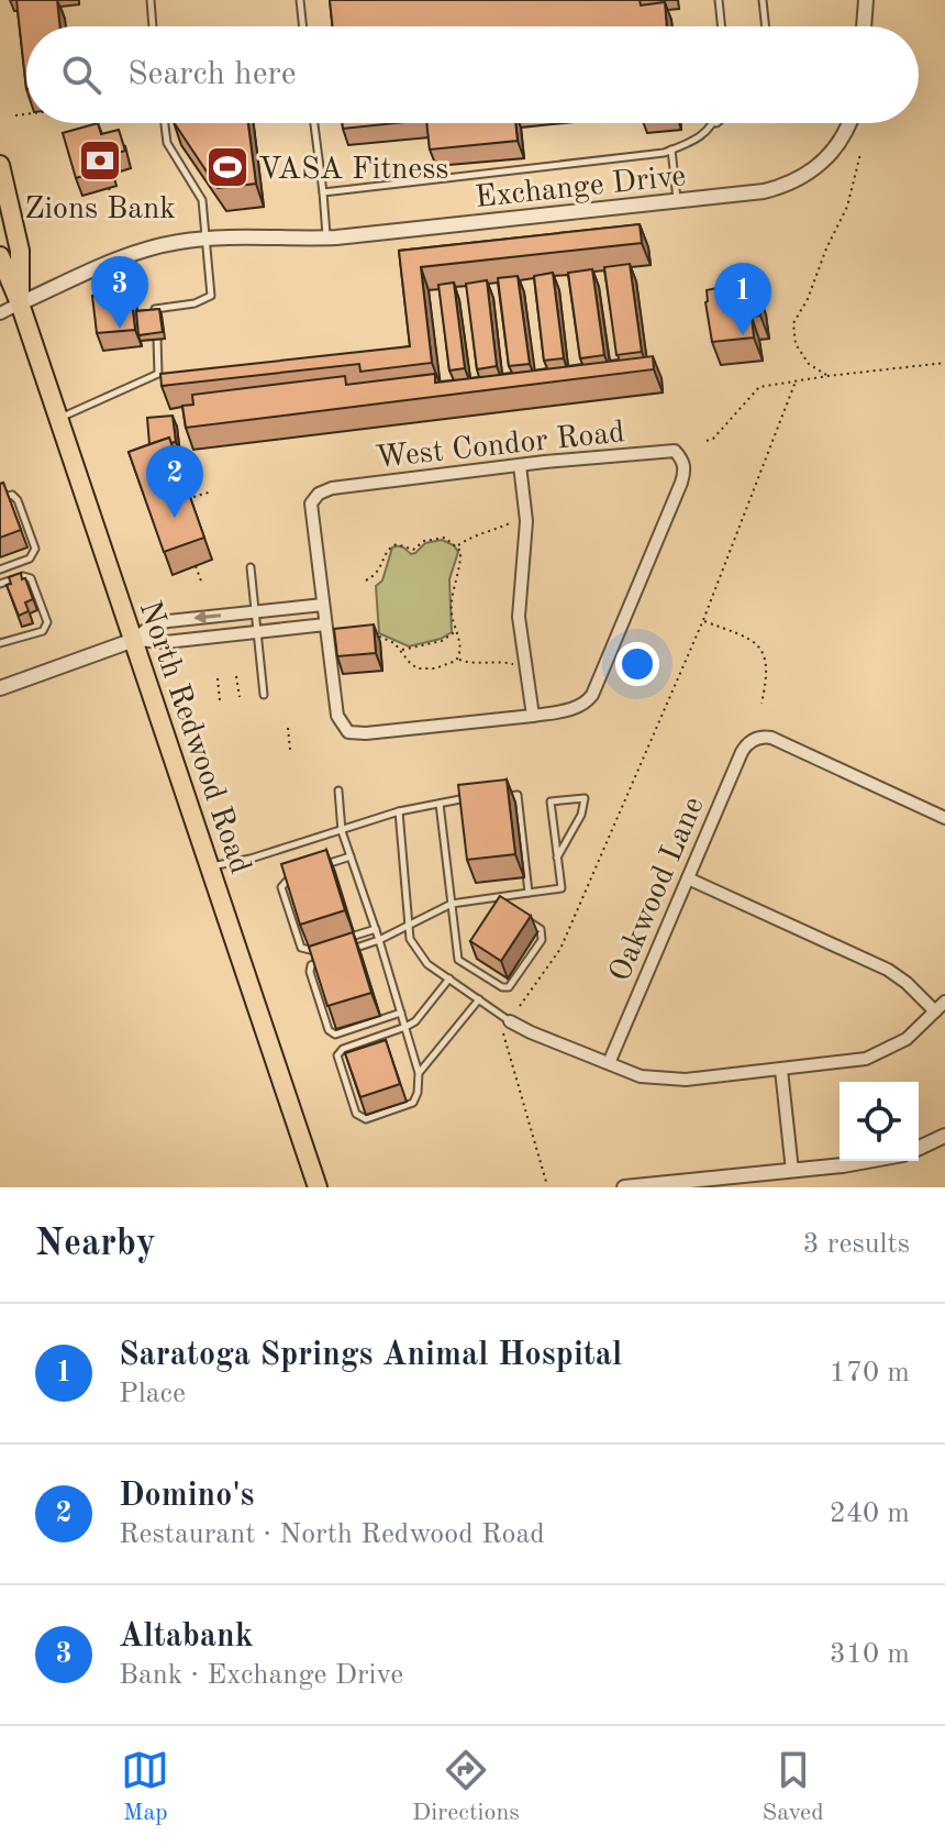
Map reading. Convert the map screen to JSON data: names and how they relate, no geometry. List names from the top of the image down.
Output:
{
  "streets": {
    "main road": ["North Redwood Road"],
    "street": ["Exchange Drive", "West Condor Road", "Oakwood Lane"]
  },
  "crossings": [
    ["Exchange Drive", "North Redwood Road"]
  ],
  "places": {
    "bank": ["Zions Bank"],
    "sports": ["VASA Fitness"]
  },
  "page": {
    "search": "Search here",
    "pins": ["3", "1", "2"],
    "heading": ["Nearby", "3 results"],
    "list": [
      {
        "mark": "1",
        "name": "Saratoga Springs Animal Hospital",
        "note": "Place",
        "value": "170 m"
      },
      {
        "mark": "2",
        "name": "Domino's",
        "note": "Restaurant · North Redwood Road",
        "value": "240 m"
      },
      {
        "mark": "3",
        "name": "Altabank",
        "note": "Bank · Exchange Drive",
        "value": "310 m"
      }
    ],
    "nav": ["Map", "Directions", "Saved"]
  }
}
